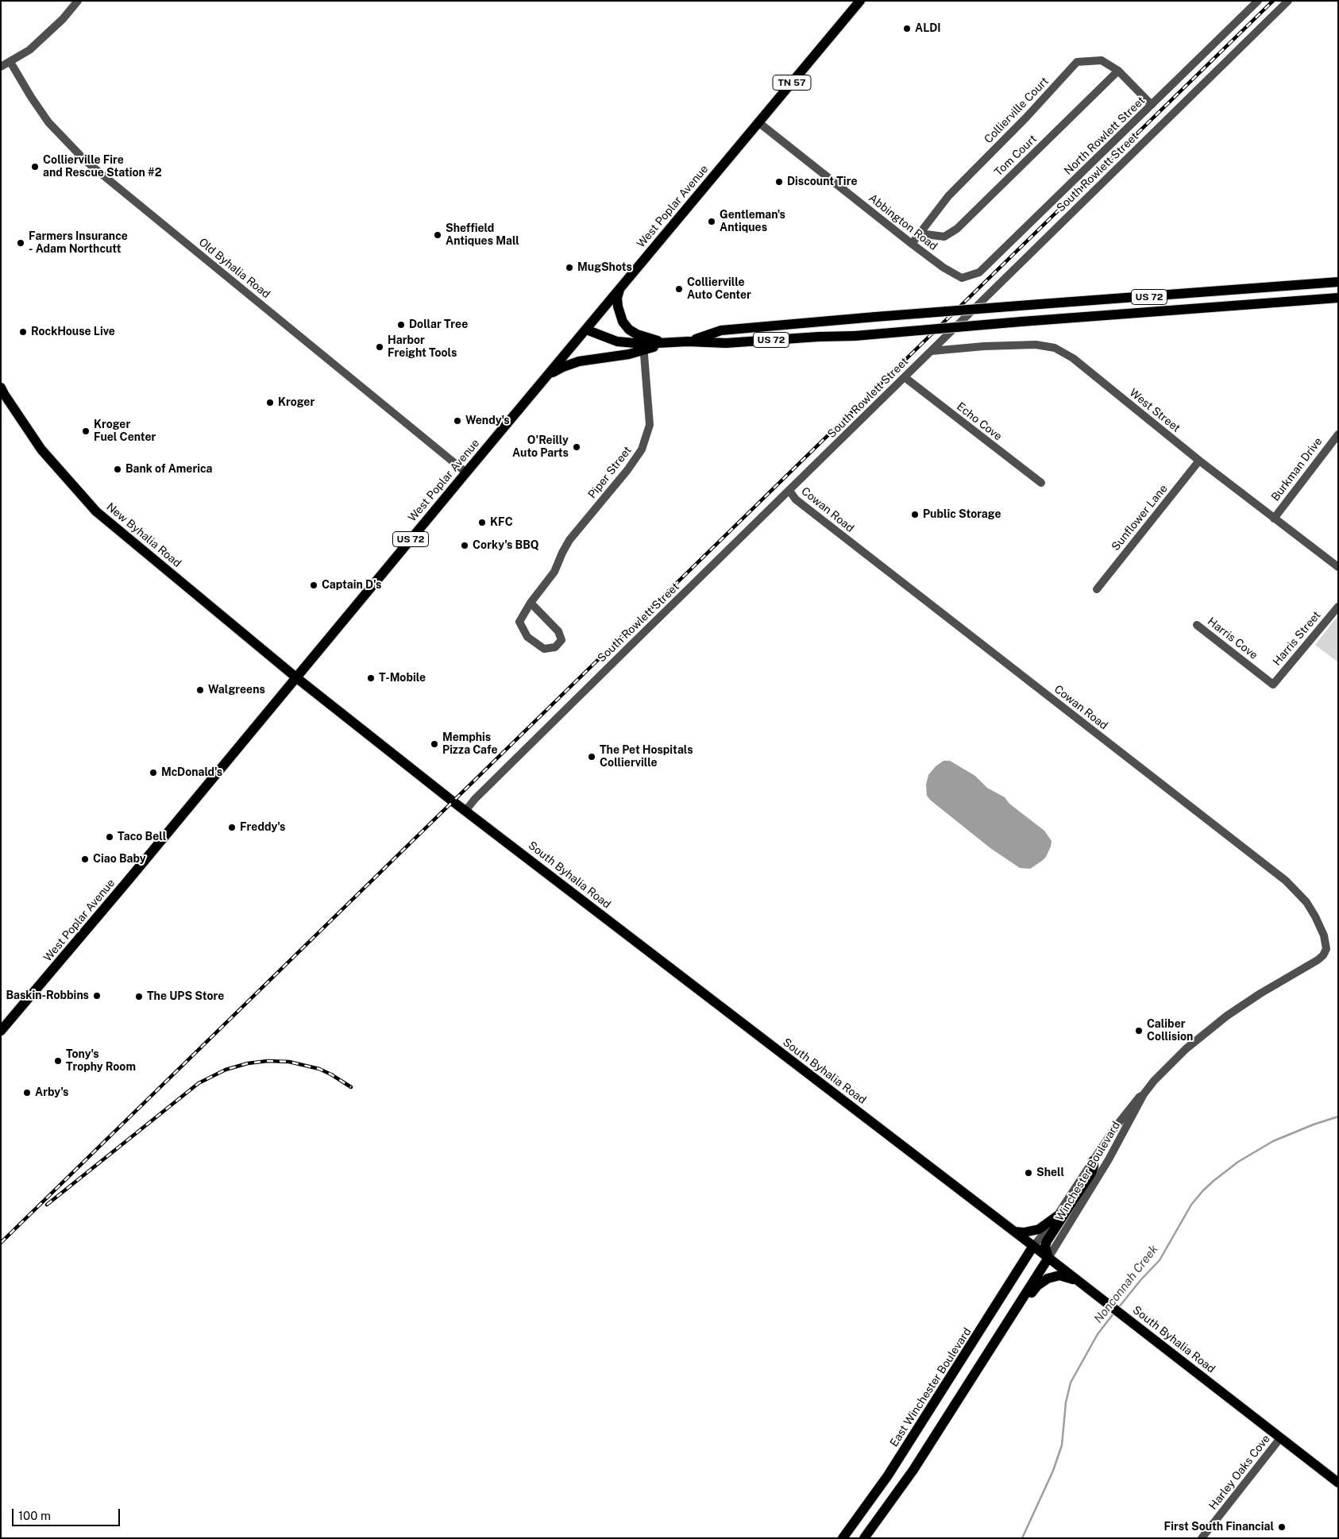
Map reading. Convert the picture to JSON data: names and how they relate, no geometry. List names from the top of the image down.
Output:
{
  "streets": {
    "main road": [
      "TN 57",
      "West Poplar Avenue",
      "US 72",
      "New Byhalia Road",
      "South Byhalia Road",
      "East Winchester Boulevard"
    ],
    "street": [
      "Collierville Court",
      "North Rowlett Street",
      "Tom Court",
      "South Rowlett Street",
      "Abbington Road",
      "Old Byhalia Road",
      "West Street",
      "Echo Cove",
      "Burkman Drive",
      "Piper Street",
      "Cowan Road",
      "Sunflower Lane",
      "Harris Cove",
      "Harris Street",
      "Winchester Boulevard",
      "Harley Oaks Cove"
    ]
  },
  "crossings": [
    ["Collierville Court", "North Rowlett Street"],
    ["Collierville Court", "Tom Court"],
    ["Collierville Court", "Abbington Road"],
    ["North Rowlett Street", "Abbington Road"],
    ["South Rowlett Street", "West Street"],
    ["South Rowlett Street", "Echo Cove"],
    ["South Rowlett Street", "Cowan Road"],
    ["South Rowlett Street", "South Byhalia Road"],
    ["West Poplar Avenue", "Abbington Road"],
    ["West Poplar Avenue", "Old Byhalia Road"],
    ["West Poplar Avenue", "US 72"],
    ["West Poplar Avenue", "New Byhalia Road"],
    ["West Poplar Avenue", "South Byhalia Road"],
    ["US 72", "Piper Street"],
    ["West Street", "Burkman Drive"],
    ["West Street", "Sunflower Lane"],
    ["Cowan Road", "Winchester Boulevard"],
    ["New Byhalia Road", "South Byhalia Road"],
    ["Harris Cove", "Harris Street"],
    ["South Byhalia Road", "Winchester Boulevard"],
    ["South Byhalia Road", "East Winchester Boulevard"],
    ["South Byhalia Road", "Harley Oaks Cove"],
    ["Winchester Boulevard", "East Winchester Boulevard"]
  ],
  "water": ["Nonconnah Creek"],
  "places": [
    "ALDI",
    "Collierville Fire and Rescue Station #2",
    "Discount Tire",
    "Gentleman's Antiques",
    "Sheffield Antiques Mall",
    "Farmers Insurance - Adam Northcutt",
    "MugShots",
    "Collierville Auto Center",
    "Dollar Tree",
    "RockHouse Live",
    "Harbor Freight Tools",
    "Kroger",
    "Wendy's",
    "Kroger Fuel Center",
    "O'Reilly Auto Parts",
    "Bank of America",
    "Public Storage",
    "KFC",
    "Corky's BBQ",
    "Captain D's",
    "T-Mobile",
    "Walgreens",
    "Memphis Pizza Cafe",
    "The Pet Hospitals Collierville",
    "McDonald's",
    "Freddy's",
    "Taco Bell",
    "Ciao Baby",
    "Baskin-Robbins",
    "The UPS Store",
    "Caliber Collision",
    "Tony's Trophy Room",
    "Arby's",
    "Shell",
    "First South Financial"
  ],
  "scale_bar": "100 m"
}
